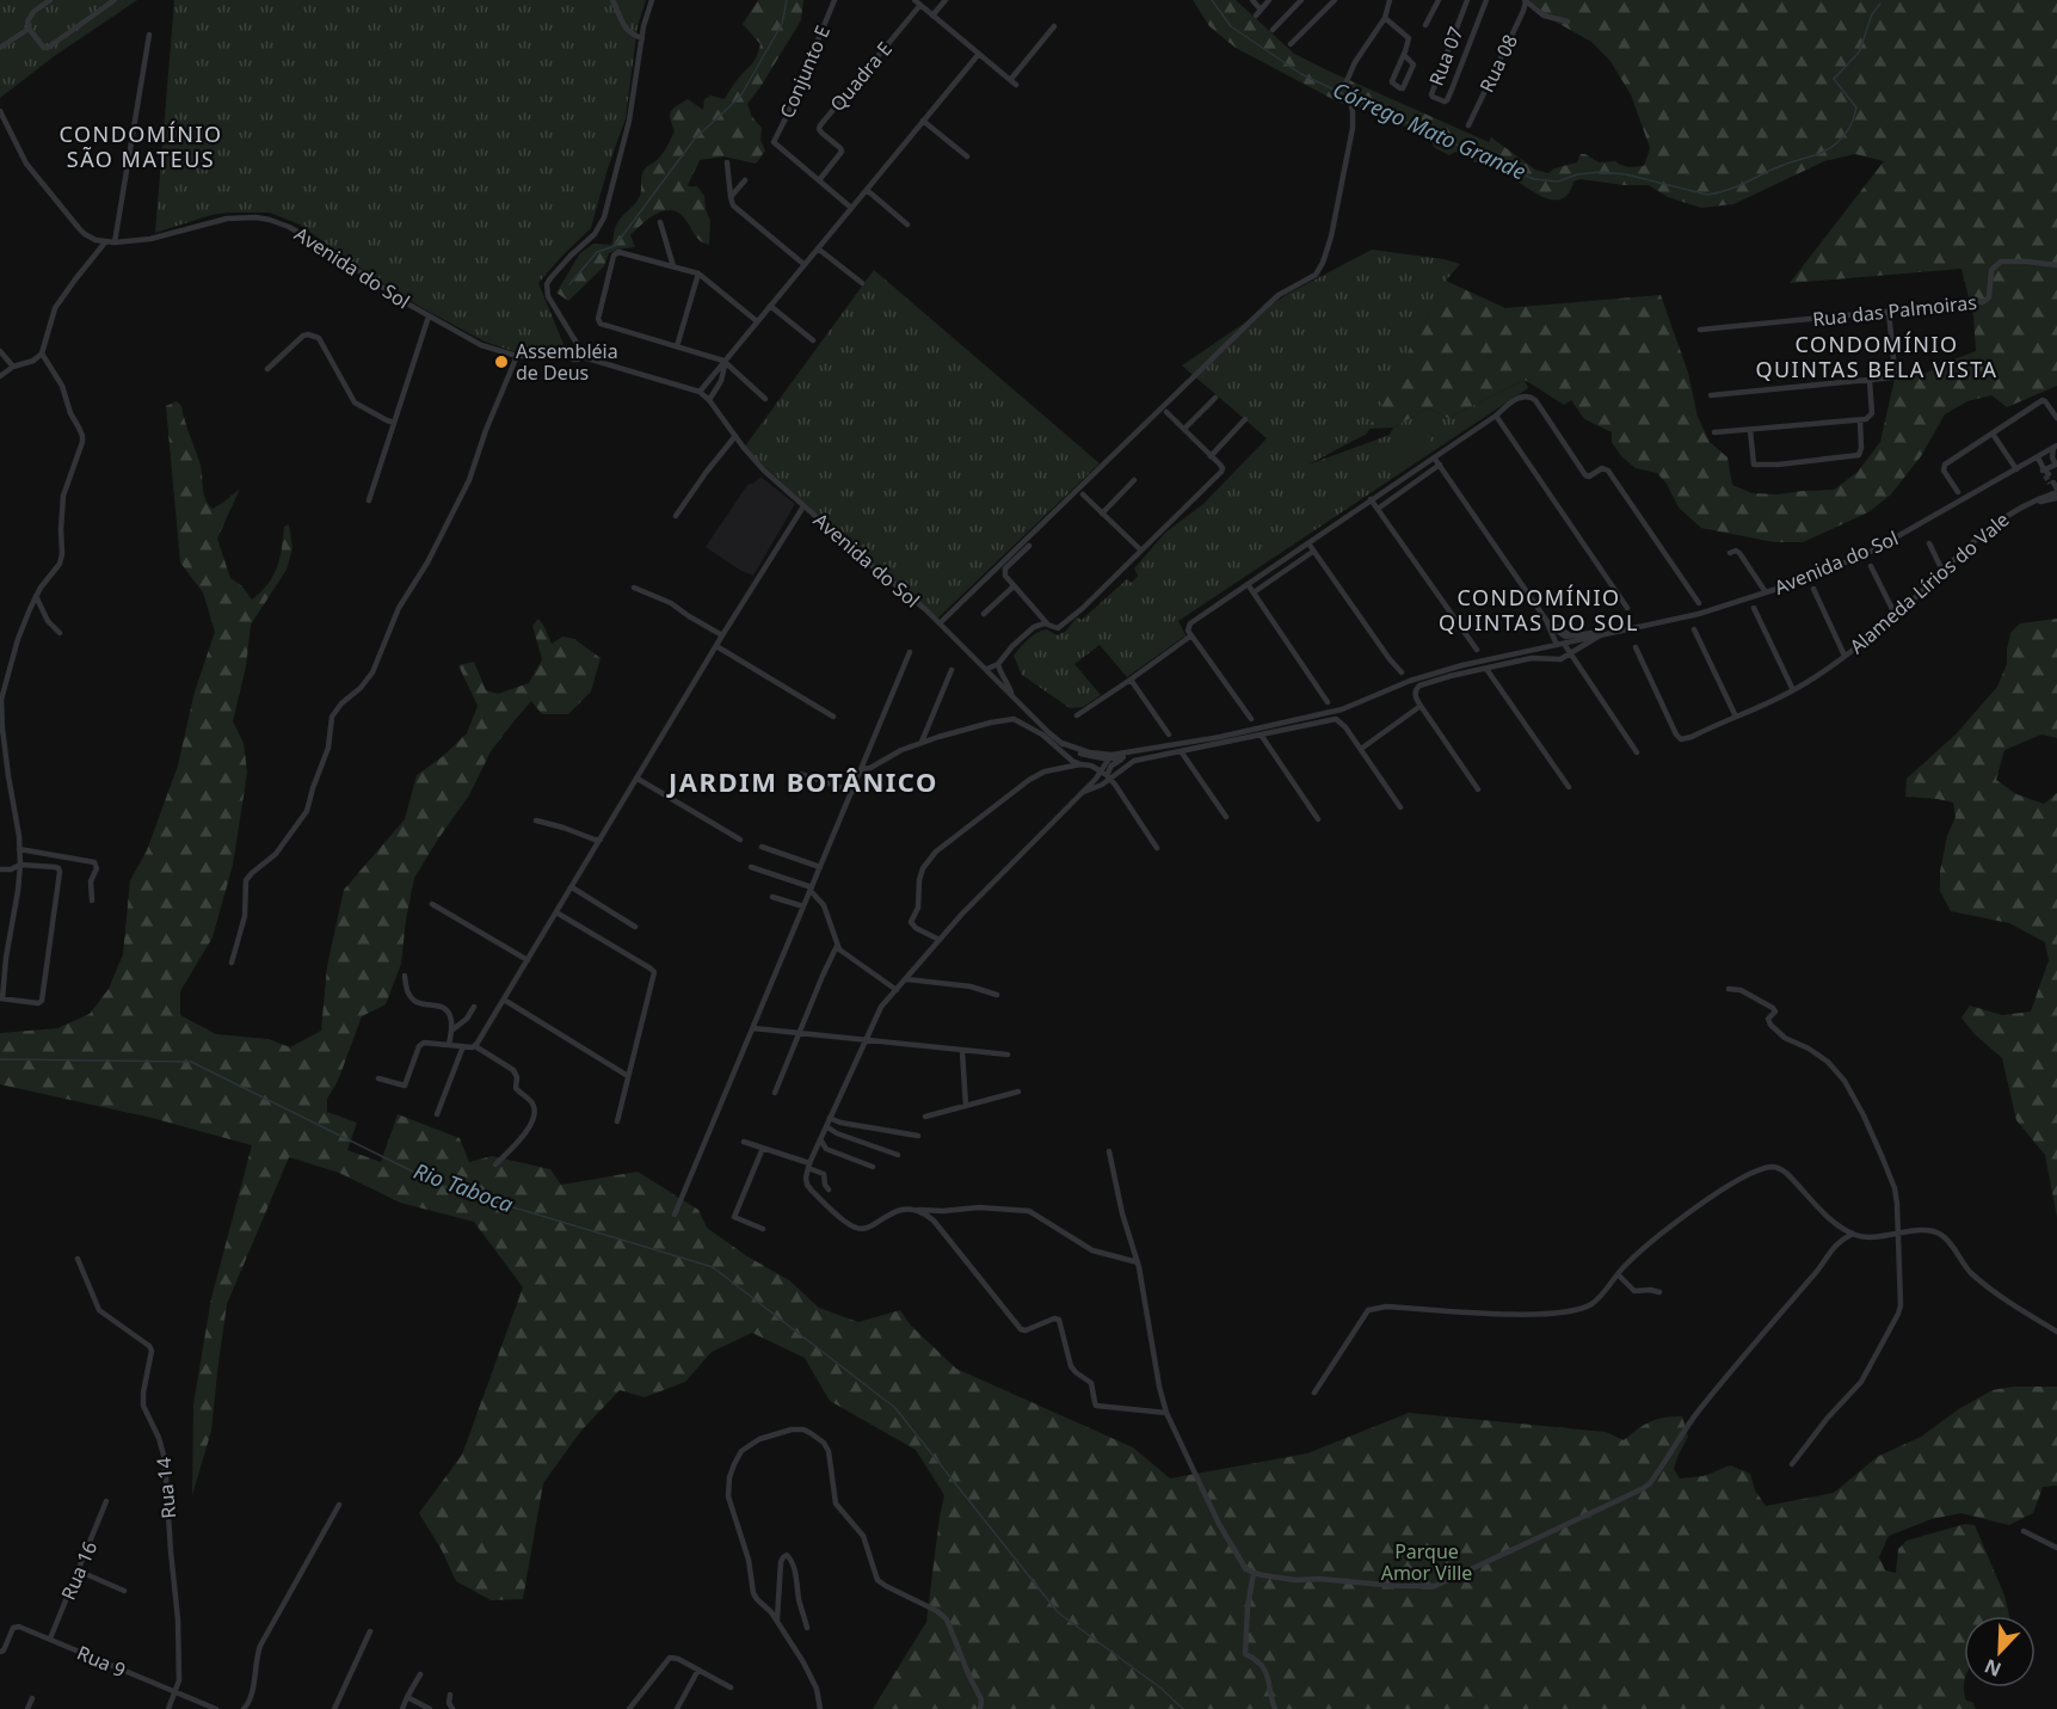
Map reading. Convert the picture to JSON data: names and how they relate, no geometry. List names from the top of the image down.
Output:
{
  "streets": {
    "street": [
      "Rua 07",
      "Rua 08",
      "Conjunto E",
      "Quadra E",
      "Avenida do Sol",
      "Rua das Palmoiras",
      "Alameda Lírios do Vale",
      "Rua 14",
      "Rua 16",
      "Rua 9"
    ]
  },
  "crossings": [
    ["Conjunto E", "Quadra E"],
    ["Rua 14", "Rua 9"],
    ["Rua 16", "Rua 9"]
  ],
  "districts": [
    "CONDOMÍNIO SÃO MATEUS",
    "CONDOMÍNIO QUINTAS BELA VISTA",
    "CONDOMÍNIO QUINTAS DO SOL",
    "JARDIM BOTÂNICO"
  ],
  "water": ["Córrego Mato Grande", "Rio Taboca"],
  "parks": ["Parque Amor Ville"],
  "places": ["Assembléia de Deus"],
  "north": "bottom left"
}
